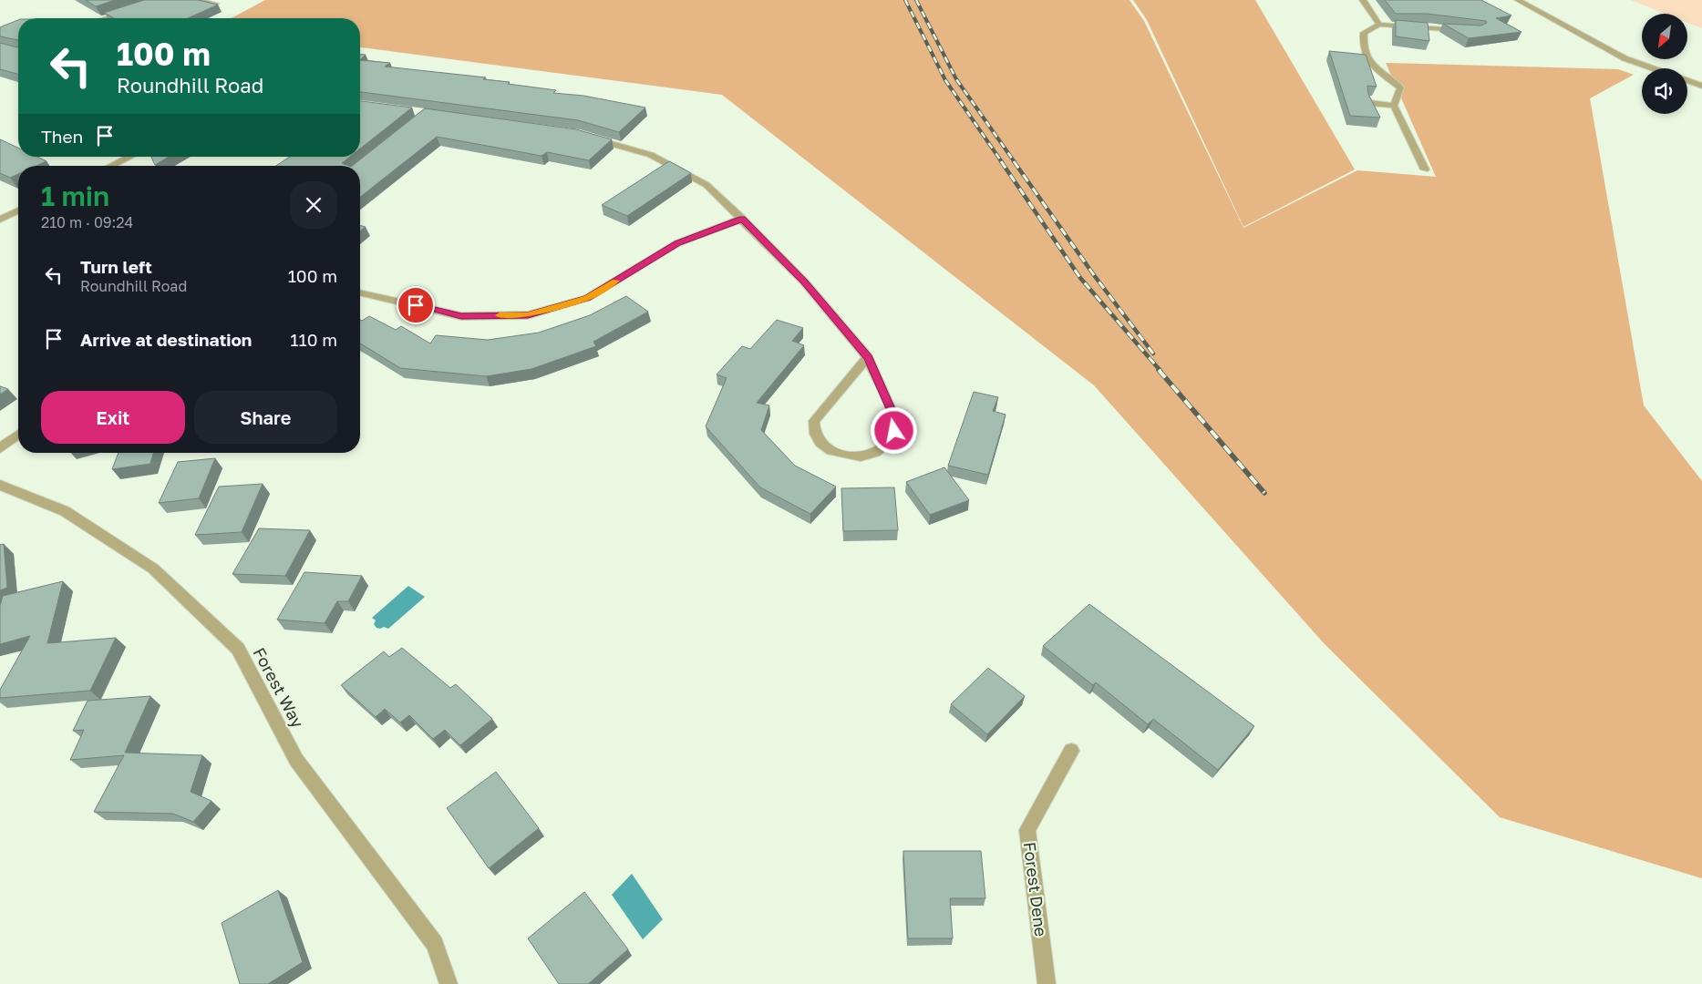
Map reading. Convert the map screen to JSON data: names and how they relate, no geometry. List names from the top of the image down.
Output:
{
  "streets": {
    "street": ["Forest Way", "Forest Dene"]
  },
  "north": "bottom left",
  "page": {
    "turn": ["100 m", "Roundhill Road"],
    "then": "Then",
    "heading": ["1 min", "210 m · 09:24"],
    "list": [
      {
        "name": "Turn left",
        "note": "Roundhill Road",
        "value": "100 m"
      },
      {
        "name": "Arrive at destination",
        "value": "110 m"
      }
    ],
    "buttons": ["Exit", "Share"]
  }
}
